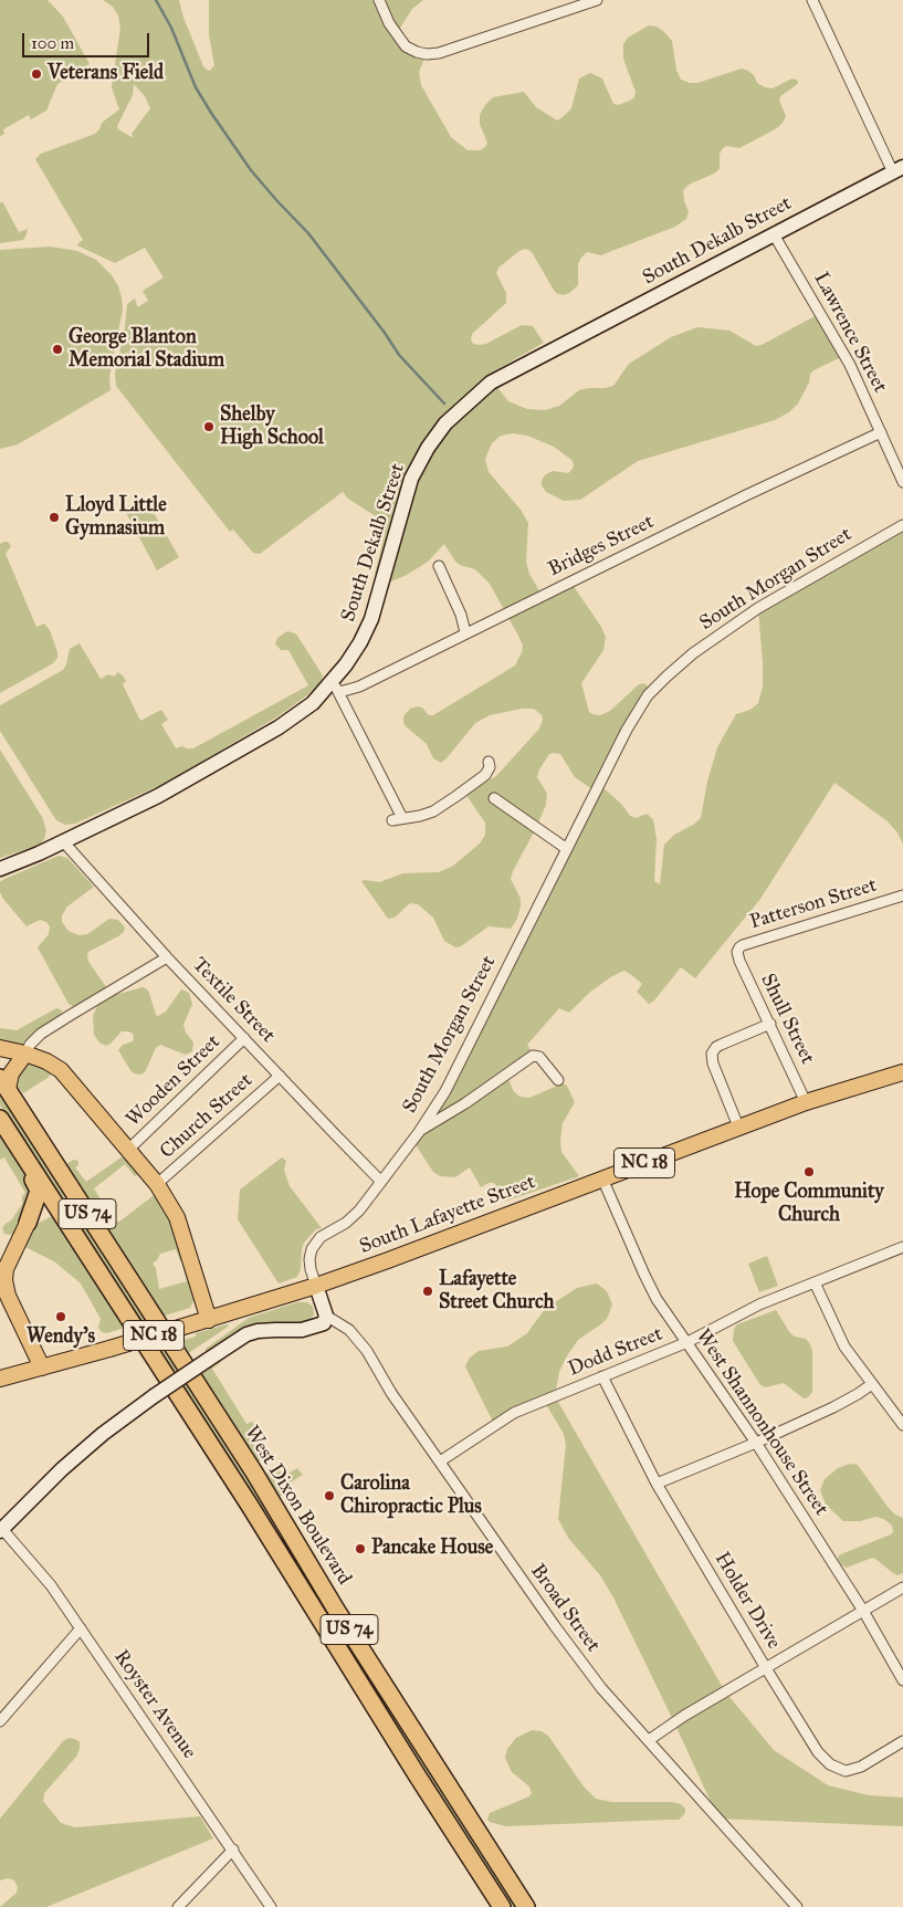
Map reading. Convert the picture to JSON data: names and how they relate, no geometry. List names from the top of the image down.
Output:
{
  "streets": {
    "highway": ["US 74", "West Dixon Boulevard"],
    "main road": [
      "South Dekalb Street",
      "South Morgan Street",
      "NC 18",
      "South Lafayette Street"
    ],
    "street": [
      "Lawrence Street",
      "Bridges Street",
      "Patterson Street",
      "Textile Street",
      "Shull Street",
      "Wooden Street",
      "Church Street",
      "Dodd Street",
      "West Shannonhouse Street",
      "Holder Drive",
      "Broad Street",
      "Royster Avenue"
    ]
  },
  "crossings": [
    ["South Dekalb Street", "Lawrence Street"],
    ["South Dekalb Street", "Bridges Street"],
    ["South Dekalb Street", "Textile Street"],
    ["Lawrence Street", "Bridges Street"],
    ["South Morgan Street", "Textile Street"],
    ["South Morgan Street", "South Lafayette Street"],
    ["South Morgan Street", "Broad Street"],
    ["Patterson Street", "Shull Street"],
    ["Textile Street", "Wooden Street"],
    ["Textile Street", "Church Street"],
    ["Shull Street", "South Lafayette Street"],
    ["US 74", "West Dixon Boulevard"],
    ["South Lafayette Street", "West Shannonhouse Street"],
    ["Dodd Street", "West Shannonhouse Street"],
    ["Dodd Street", "Holder Drive"],
    ["Dodd Street", "Broad Street"]
  ],
  "places": [
    "Veterans Field",
    "George Blanton Memorial Stadium",
    "Shelby High School",
    "Lloyd Little Gymnasium",
    "Hope Community Church",
    "Lafayette Street Church",
    "Wendy's",
    "Carolina Chiropractic Plus",
    "Pancake House"
  ],
  "scale_bar": "100 m"
}
